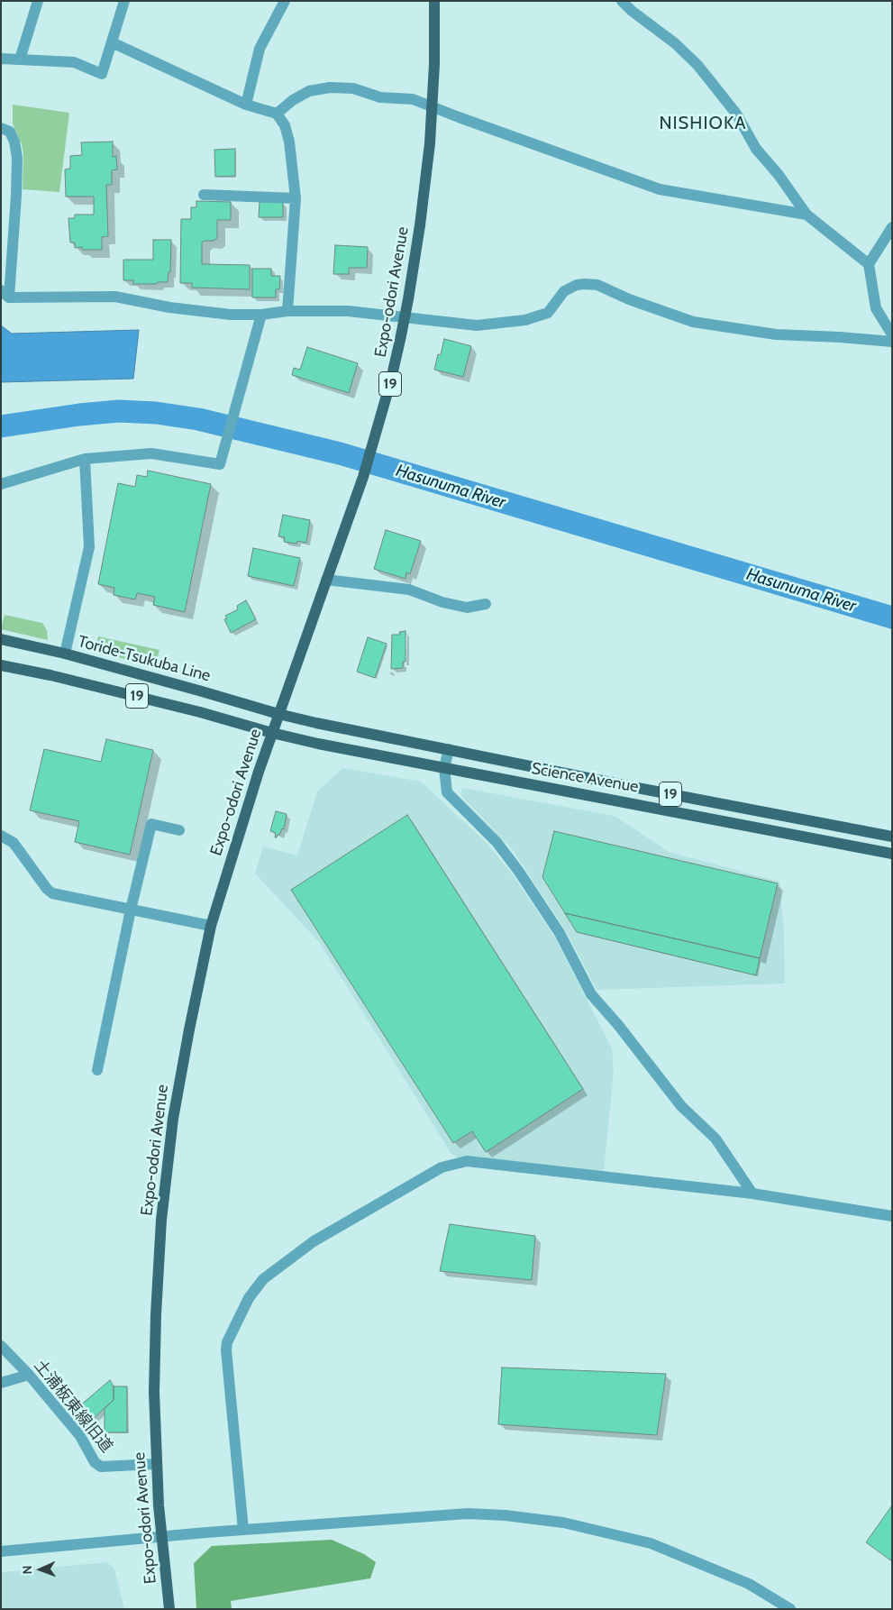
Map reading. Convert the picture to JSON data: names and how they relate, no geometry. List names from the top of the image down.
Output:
{
  "streets": {
    "main road": [
      "Expo-odori Avenue",
      "19",
      "Toride-Tsukuba Line",
      "Science Avenue"
    ],
    "street": ["土浦板東線旧道"]
  },
  "crossings": [
    ["Expo-odori Avenue", "19"],
    ["Expo-odori Avenue", "Toride-Tsukuba Line"],
    ["Expo-odori Avenue", "Science Avenue"],
    ["Expo-odori Avenue", "土浦板東線旧道"],
    ["19", "Science Avenue"],
    ["Toride-Tsukuba Line", "Science Avenue"]
  ],
  "districts": ["NISHIOKA"],
  "water": ["Hasunuma River"],
  "north": "left"
}
